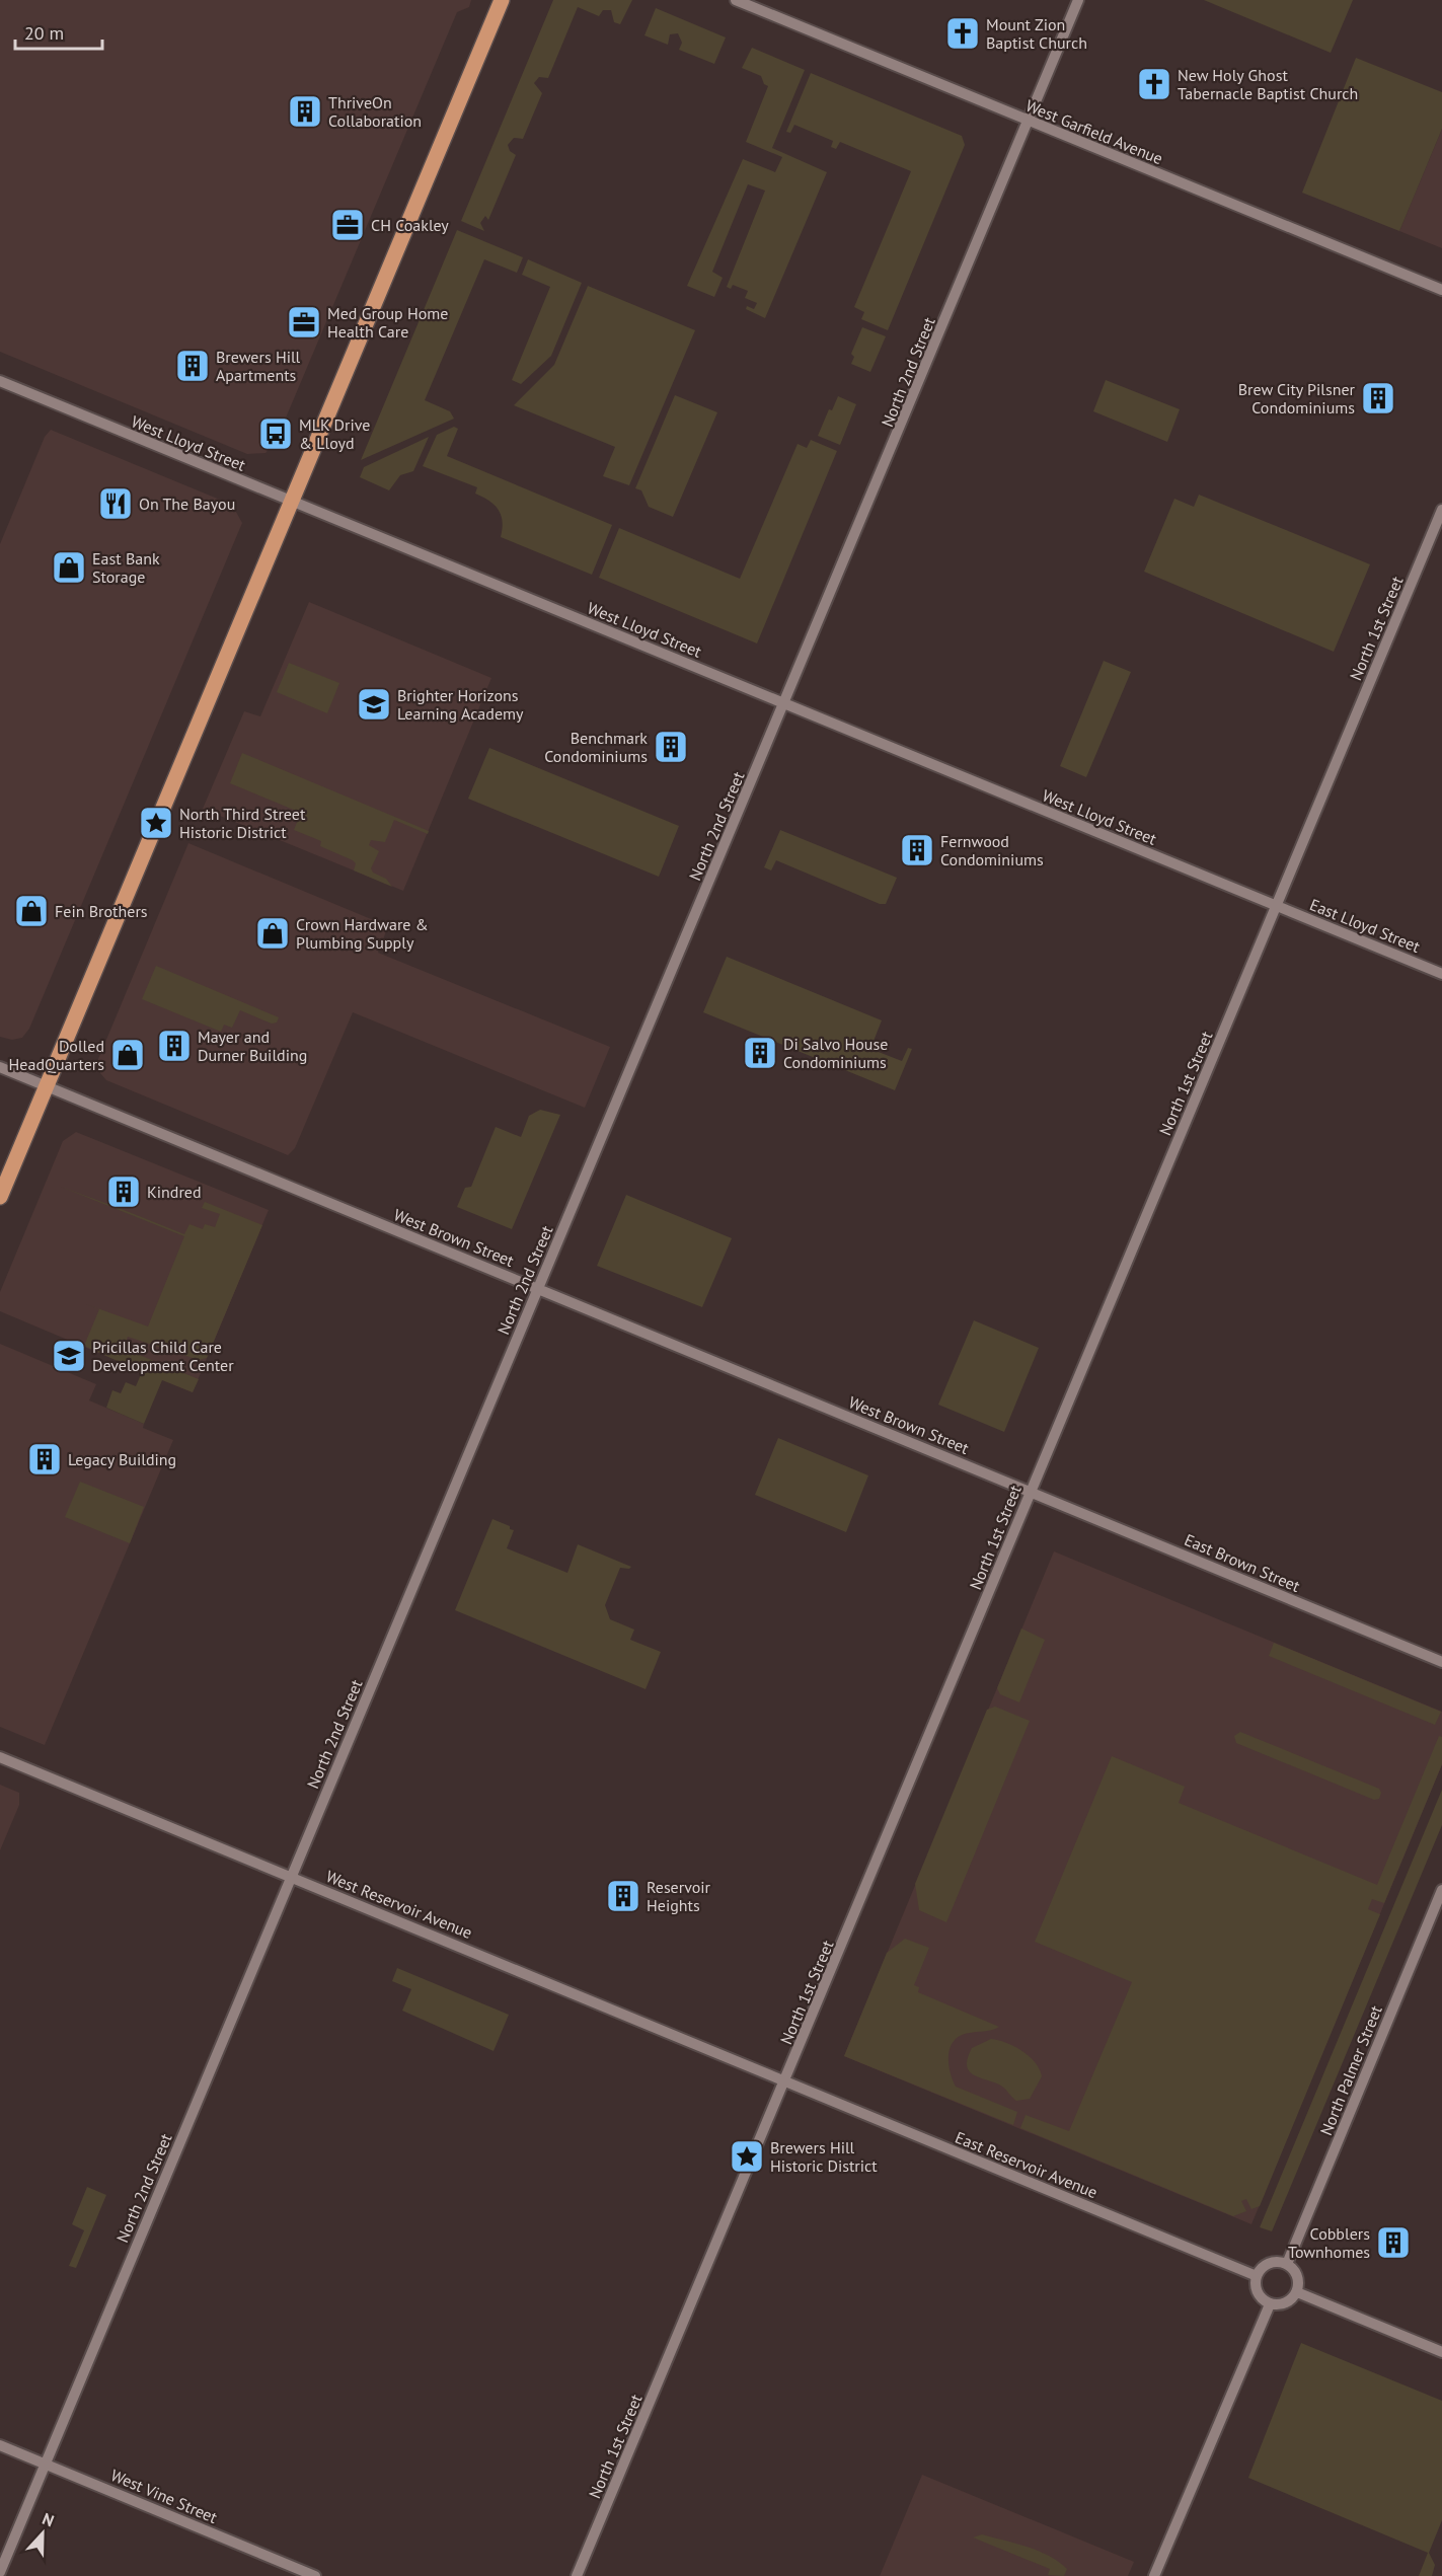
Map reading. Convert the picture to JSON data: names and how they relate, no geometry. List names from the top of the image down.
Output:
{
  "streets": {
    "street": [
      "West Garfield Avenue",
      "North 2nd Street",
      "West Lloyd Street",
      "North 1st Street",
      "East Lloyd Street",
      "West Brown Street",
      "East Brown Street",
      "West Reservoir Avenue",
      "North Palmer Street",
      "East Reservoir Avenue",
      "West Vine Street"
    ]
  },
  "crossings": [
    ["West Garfield Avenue", "North 2nd Street"],
    ["North 2nd Street", "West Lloyd Street"],
    ["North 2nd Street", "West Brown Street"],
    ["North 2nd Street", "West Reservoir Avenue"],
    ["North 2nd Street", "West Vine Street"],
    ["West Lloyd Street", "North 1st Street"],
    ["West Lloyd Street", "East Lloyd Street"],
    ["North 1st Street", "East Lloyd Street"],
    ["North 1st Street", "West Brown Street"],
    ["North 1st Street", "East Brown Street"],
    ["North 1st Street", "West Reservoir Avenue"],
    ["North 1st Street", "East Reservoir Avenue"],
    ["West Brown Street", "East Brown Street"],
    ["West Reservoir Avenue", "East Reservoir Avenue"],
    ["North Palmer Street", "East Reservoir Avenue"]
  ],
  "places": {
    "church": ["Mount Zion Baptist Church", "New Holy Ghost Tabernacle Baptist Church"],
    "building": [
      "ThriveOn Collaboration",
      "Brewers Hill Apartments",
      "Brew City Pilsner Condominiums",
      "Benchmark Condominiums",
      "Fernwood Condominiums",
      "Mayer and Durner Building",
      "Di Salvo House Condominiums",
      "Kindred",
      "Legacy Building",
      "Reservoir Heights",
      "Cobblers Townhomes"
    ],
    "office": ["CH Coakley", "Med Group Home Health Care"],
    "bus stop": ["MLK Drive & Lloyd"],
    "restaurant": ["On The Bayou"],
    "shop": [
      "East Bank Storage",
      "Fein Brothers",
      "Crown Hardware & Plumbing Supply",
      "Dolled HeadQuarters"
    ],
    "school or university": ["Brighter Horizons Learning Academy", "Pricillas Child Care Development Center"],
    "place": ["North Third Street Historic District", "Brewers Hill Historic District"]
  },
  "scale_bar": "20 m",
  "north": "top"
}
